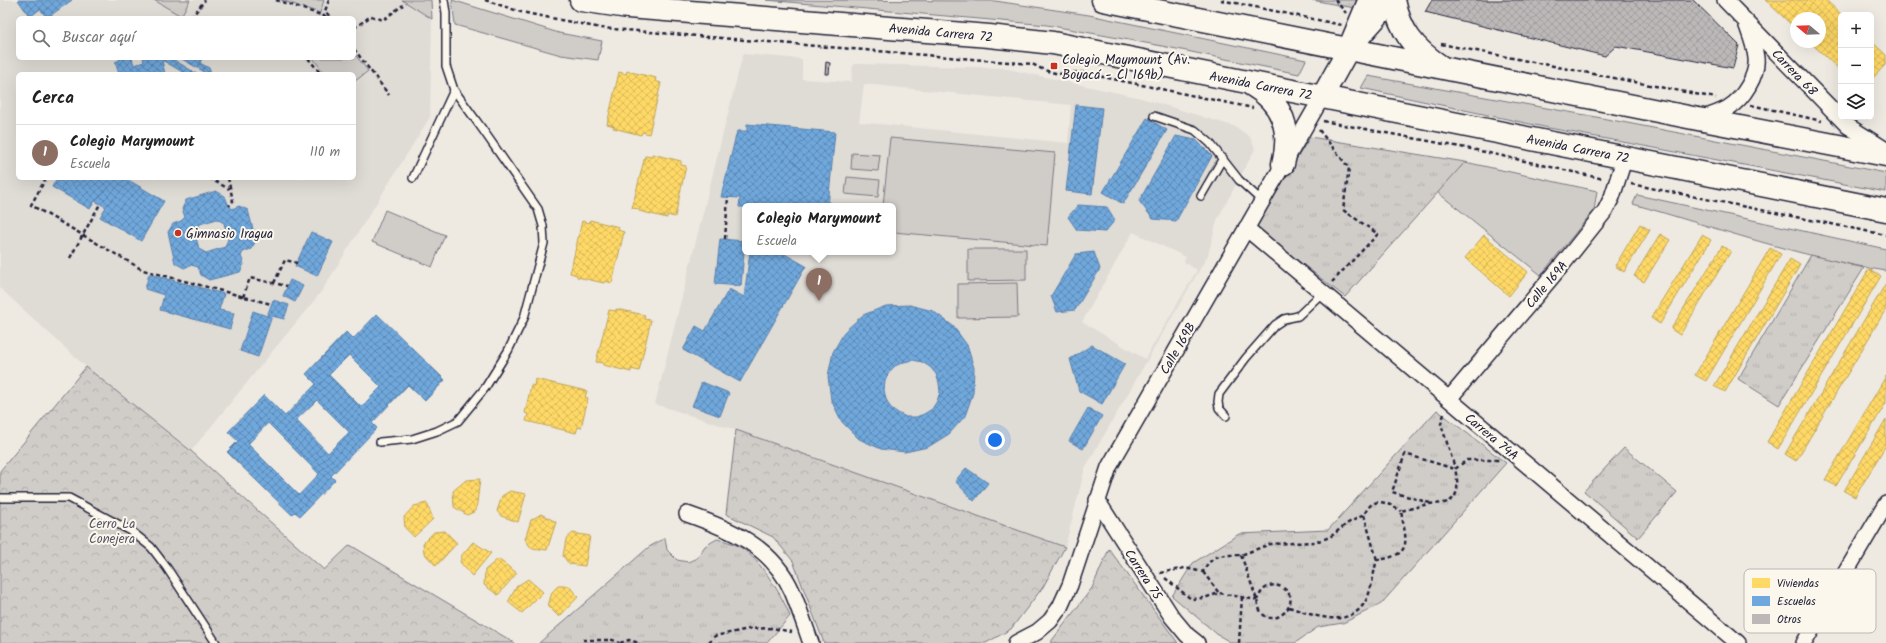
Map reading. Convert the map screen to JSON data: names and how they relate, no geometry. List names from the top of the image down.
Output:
{
  "streets": {
    "highway": ["Avenida Carrera 72"],
    "main road": ["Calle 169B"],
    "street": [
      "Carrera 68",
      "Calle 169A",
      "Carrera 74A",
      "Carrera 75"
    ]
  },
  "crossings": [
    ["Avenida Carrera 72", "Calle 169A"],
    ["Avenida Carrera 72", "Calle 169B"],
    ["Calle 169A", "Carrera 74A"],
    ["Calle 169B", "Carrera 74A"],
    ["Calle 169B", "Carrera 75"]
  ],
  "parks": ["Cerro La Conejera"],
  "places": {
    "transit": ["Colegio Maymount (Av. Boyacá - Cl 169b)"],
    "other": ["Gimnasio Iragua"]
  },
  "legend": ["Viviendas", "Escuelas", "Otros"],
  "north": "left",
  "page": {
    "map_buttons": ["+", "−"],
    "search": "Buscar aquí",
    "heading": "Cerca",
    "list": [
      {
        "mark": "1",
        "name": "Colegio Marymount",
        "note": "Escuela",
        "value": "110 m"
      }
    ],
    "popup": ["Colegio Marymount", "Escuela"],
    "pins": "1"
  }
}
